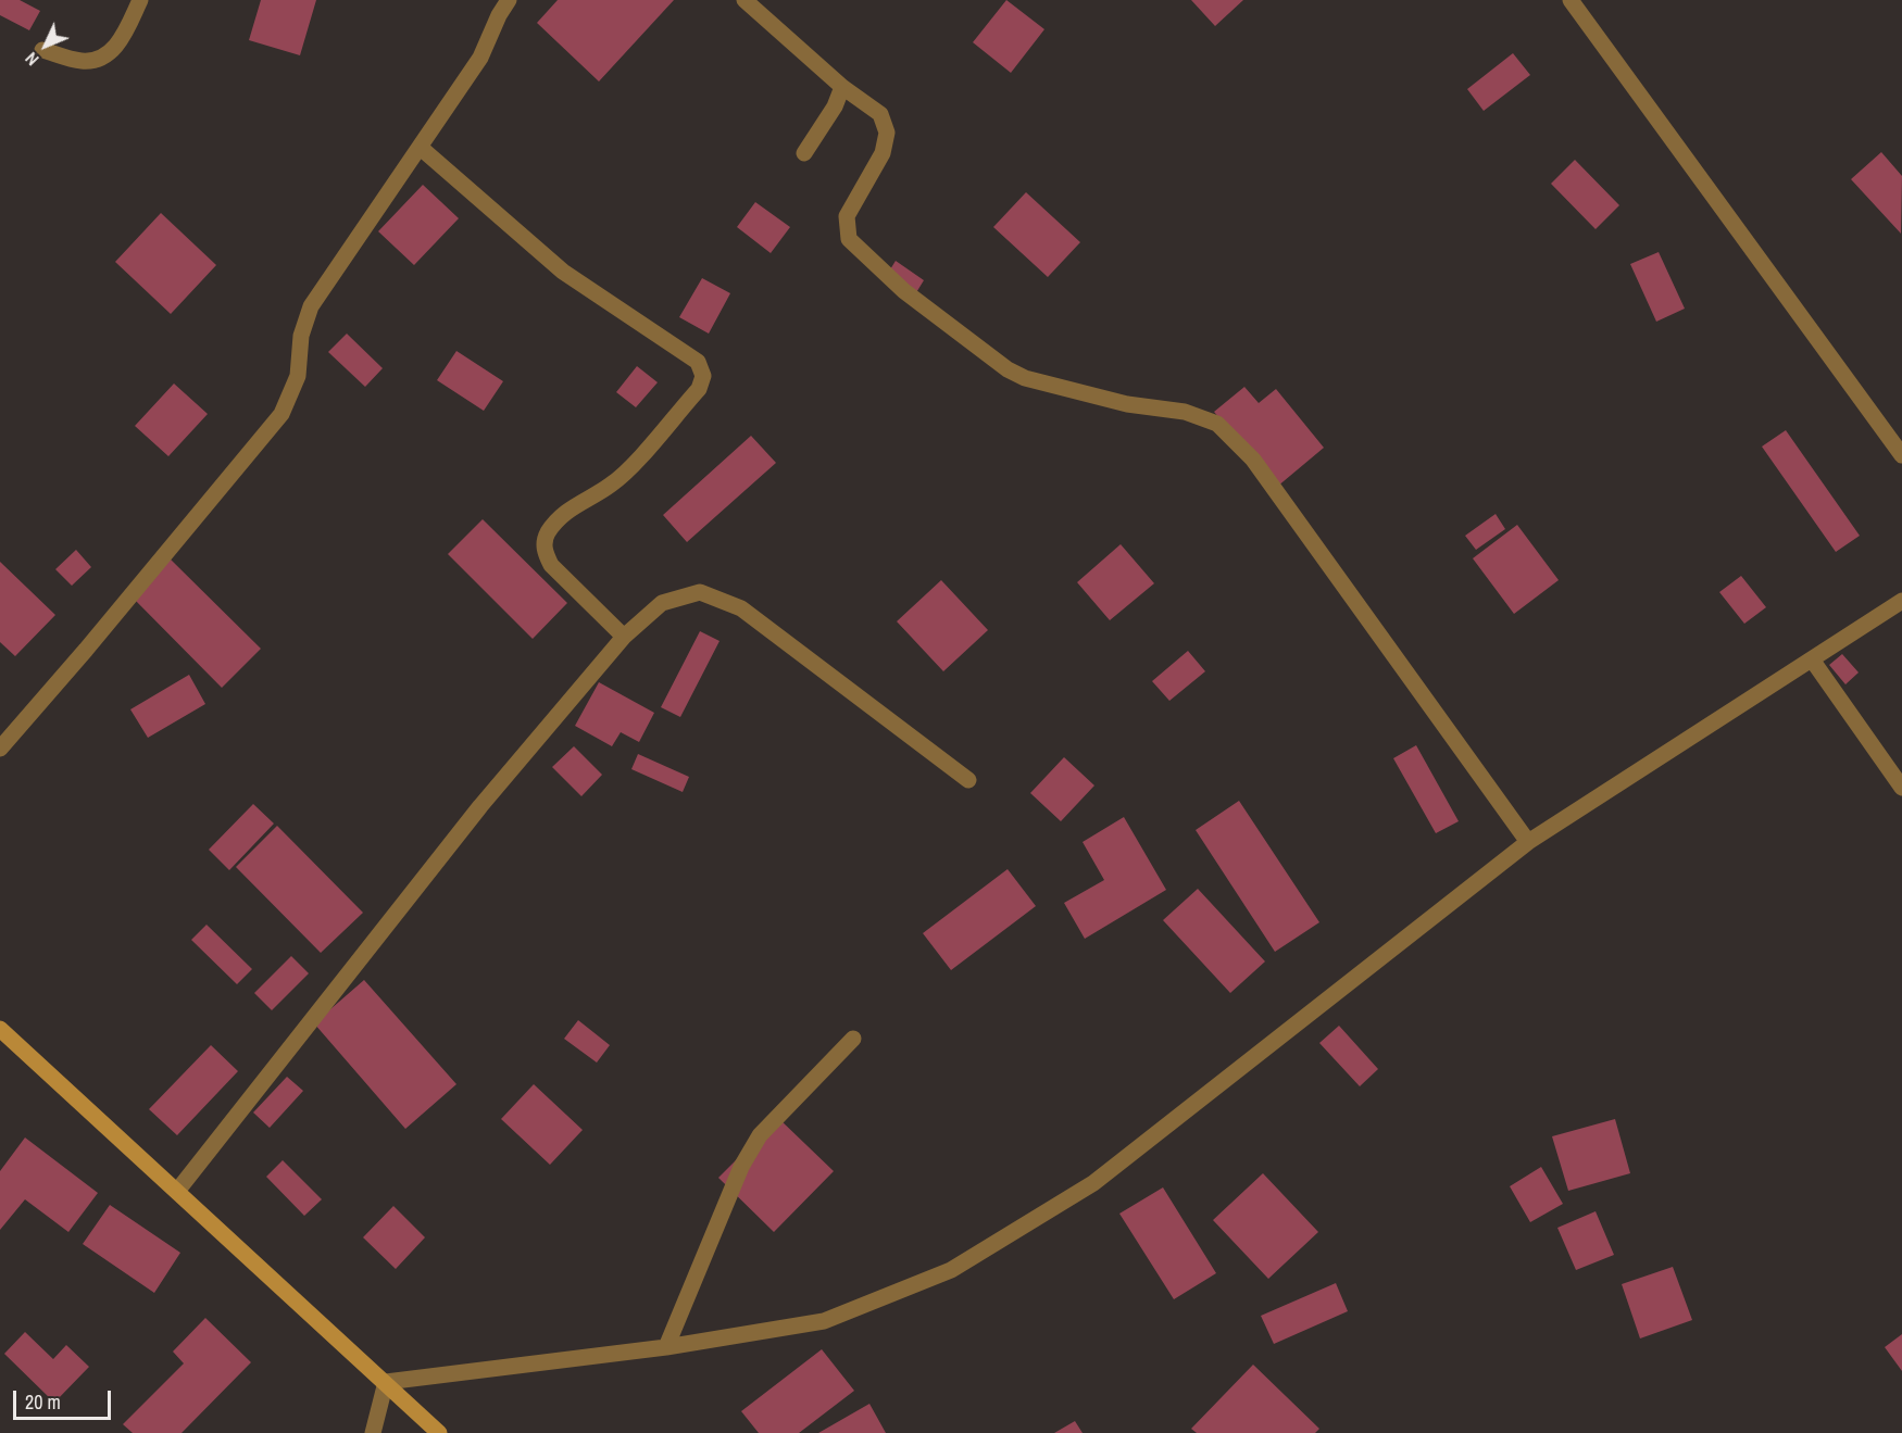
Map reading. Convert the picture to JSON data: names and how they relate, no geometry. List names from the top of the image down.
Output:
{
  "scale_bar": "20 m",
  "north": "bottom left"
}
